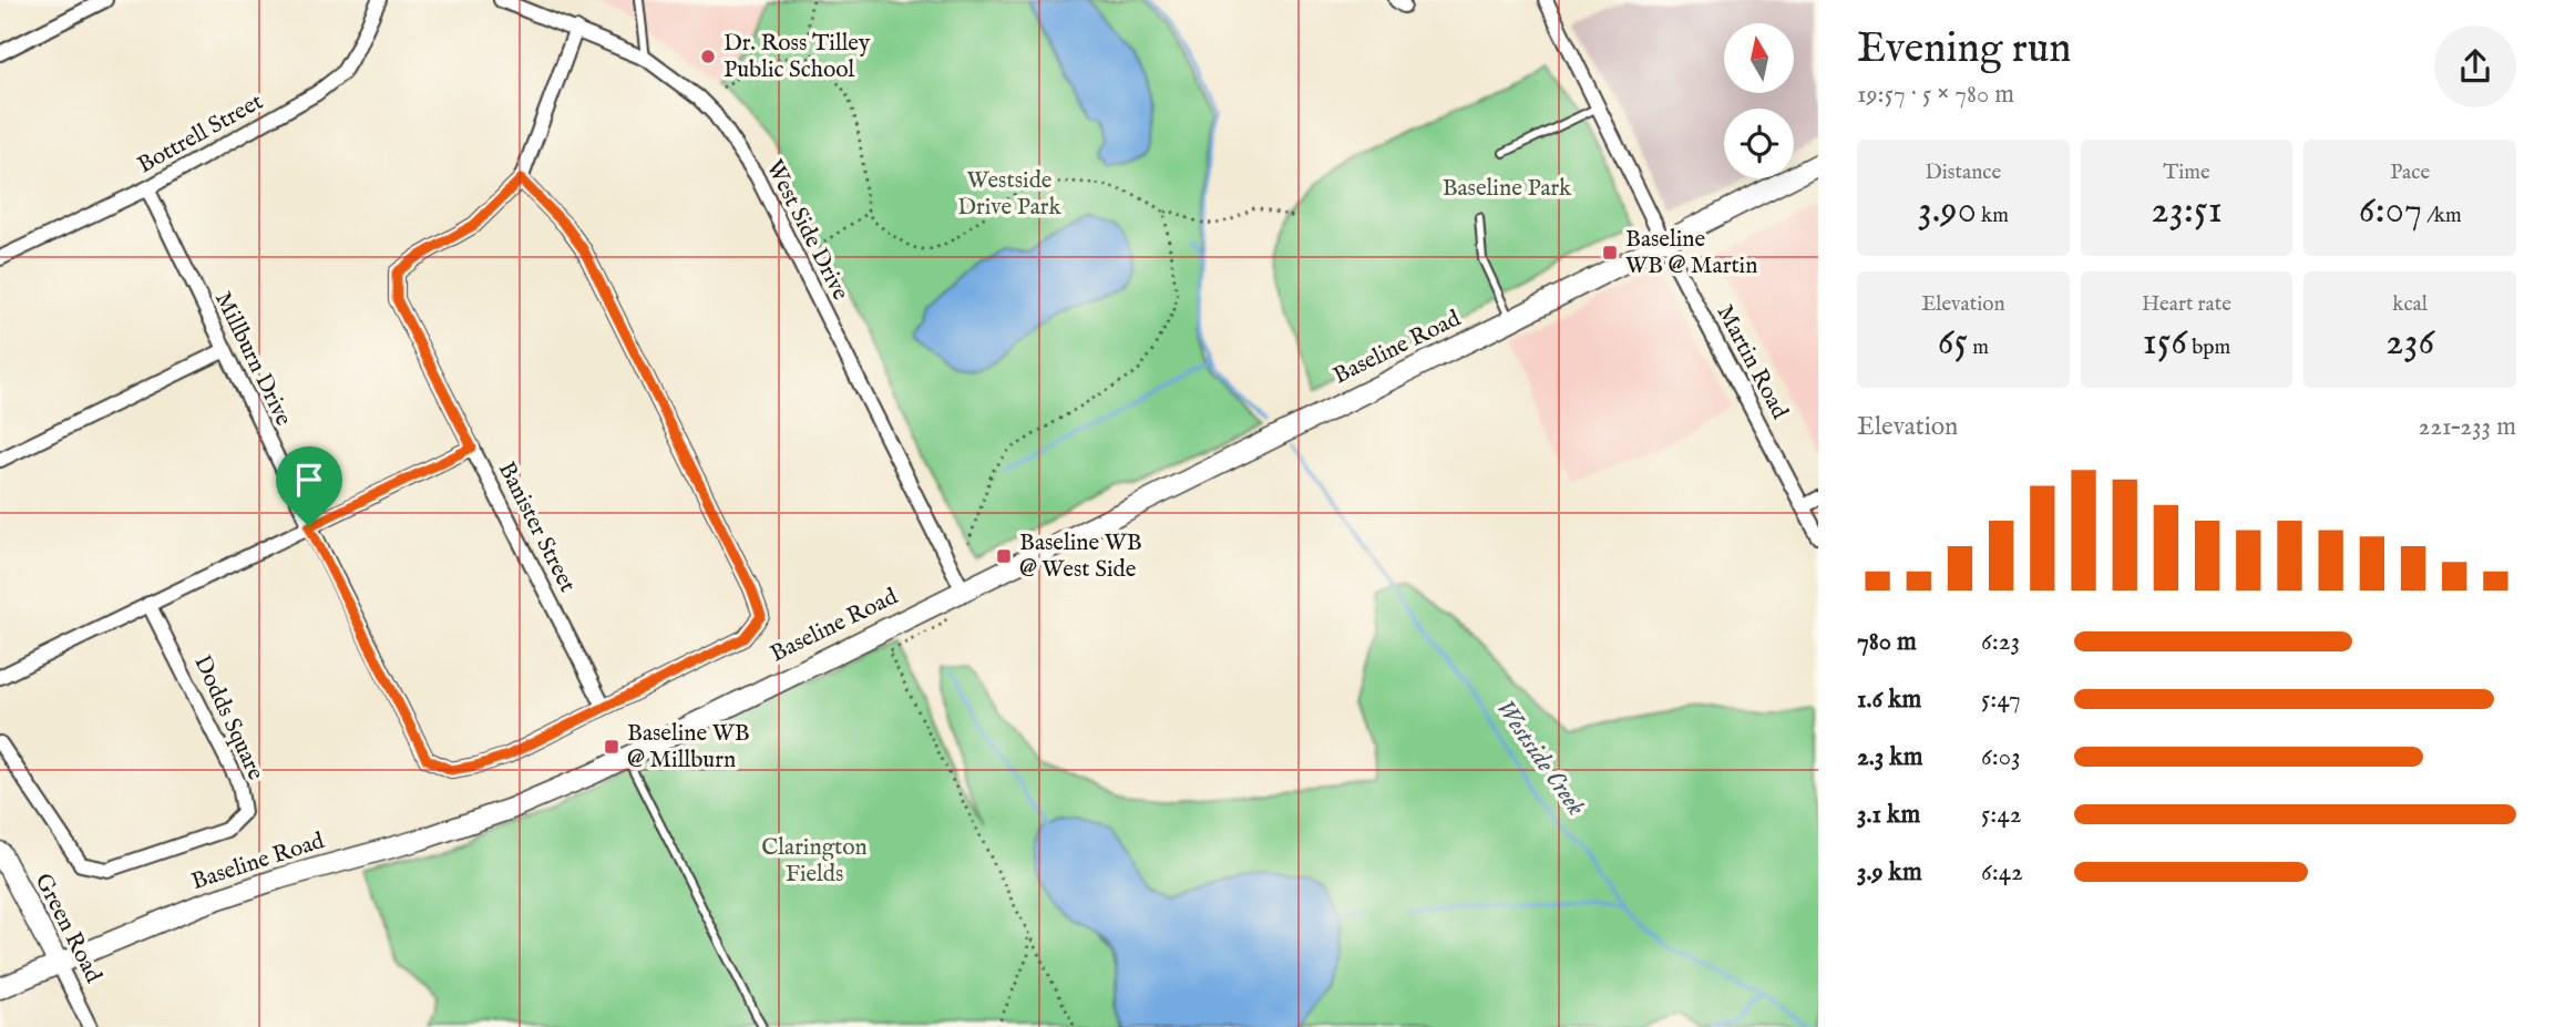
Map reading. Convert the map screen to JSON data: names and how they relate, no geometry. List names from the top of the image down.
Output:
{
  "streets": {
    "street": [
      "Bottrell Street",
      "West Side Drive",
      "Baseline Road",
      "Millburn Drive",
      "Martin Road",
      "Banister Street",
      "Dodds Square",
      "Green Road"
    ]
  },
  "crossings": [
    ["Bottrell Street", "Millburn Drive"],
    ["West Side Drive", "Baseline Road"],
    ["West Side Drive", "Banister Street"],
    ["Baseline Road", "Martin Road"],
    ["Baseline Road", "Green Road"],
    ["Millburn Drive", "Banister Street"]
  ],
  "water": ["Westside Creek"],
  "parks": ["Westside Drive Park", "Baseline Park", "Clarington Fields"],
  "places": {
    "other": ["Dr. Ross Tilley Public School"],
    "transit": ["Baseline WB @ Martin", "Baseline WB @ West Side", "Baseline WB @ Millburn"]
  },
  "north": "top",
  "page": {
    "heading": ["Evening run", "19:57 · 5 × 780 m"],
    "stats": [
      ["Distance", "3.90 km"],
      ["Time", "23:51"],
      ["Pace", "6:07 /km"],
      ["Elevation", "65 m"],
      ["Heart rate", "156 bpm"],
      ["kcal", "236"]
    ],
    "chart": ["Elevation", "221–233 m"],
    "list": [
      {
        "name": "780 m",
        "note": "6:23"
      },
      {
        "name": "1.6 km",
        "note": "5:47"
      },
      {
        "name": "2.3 km",
        "note": "6:03"
      },
      {
        "name": "3.1 km",
        "note": "5:42"
      },
      {
        "name": "3.9 km",
        "note": "6:42"
      }
    ]
  }
}
